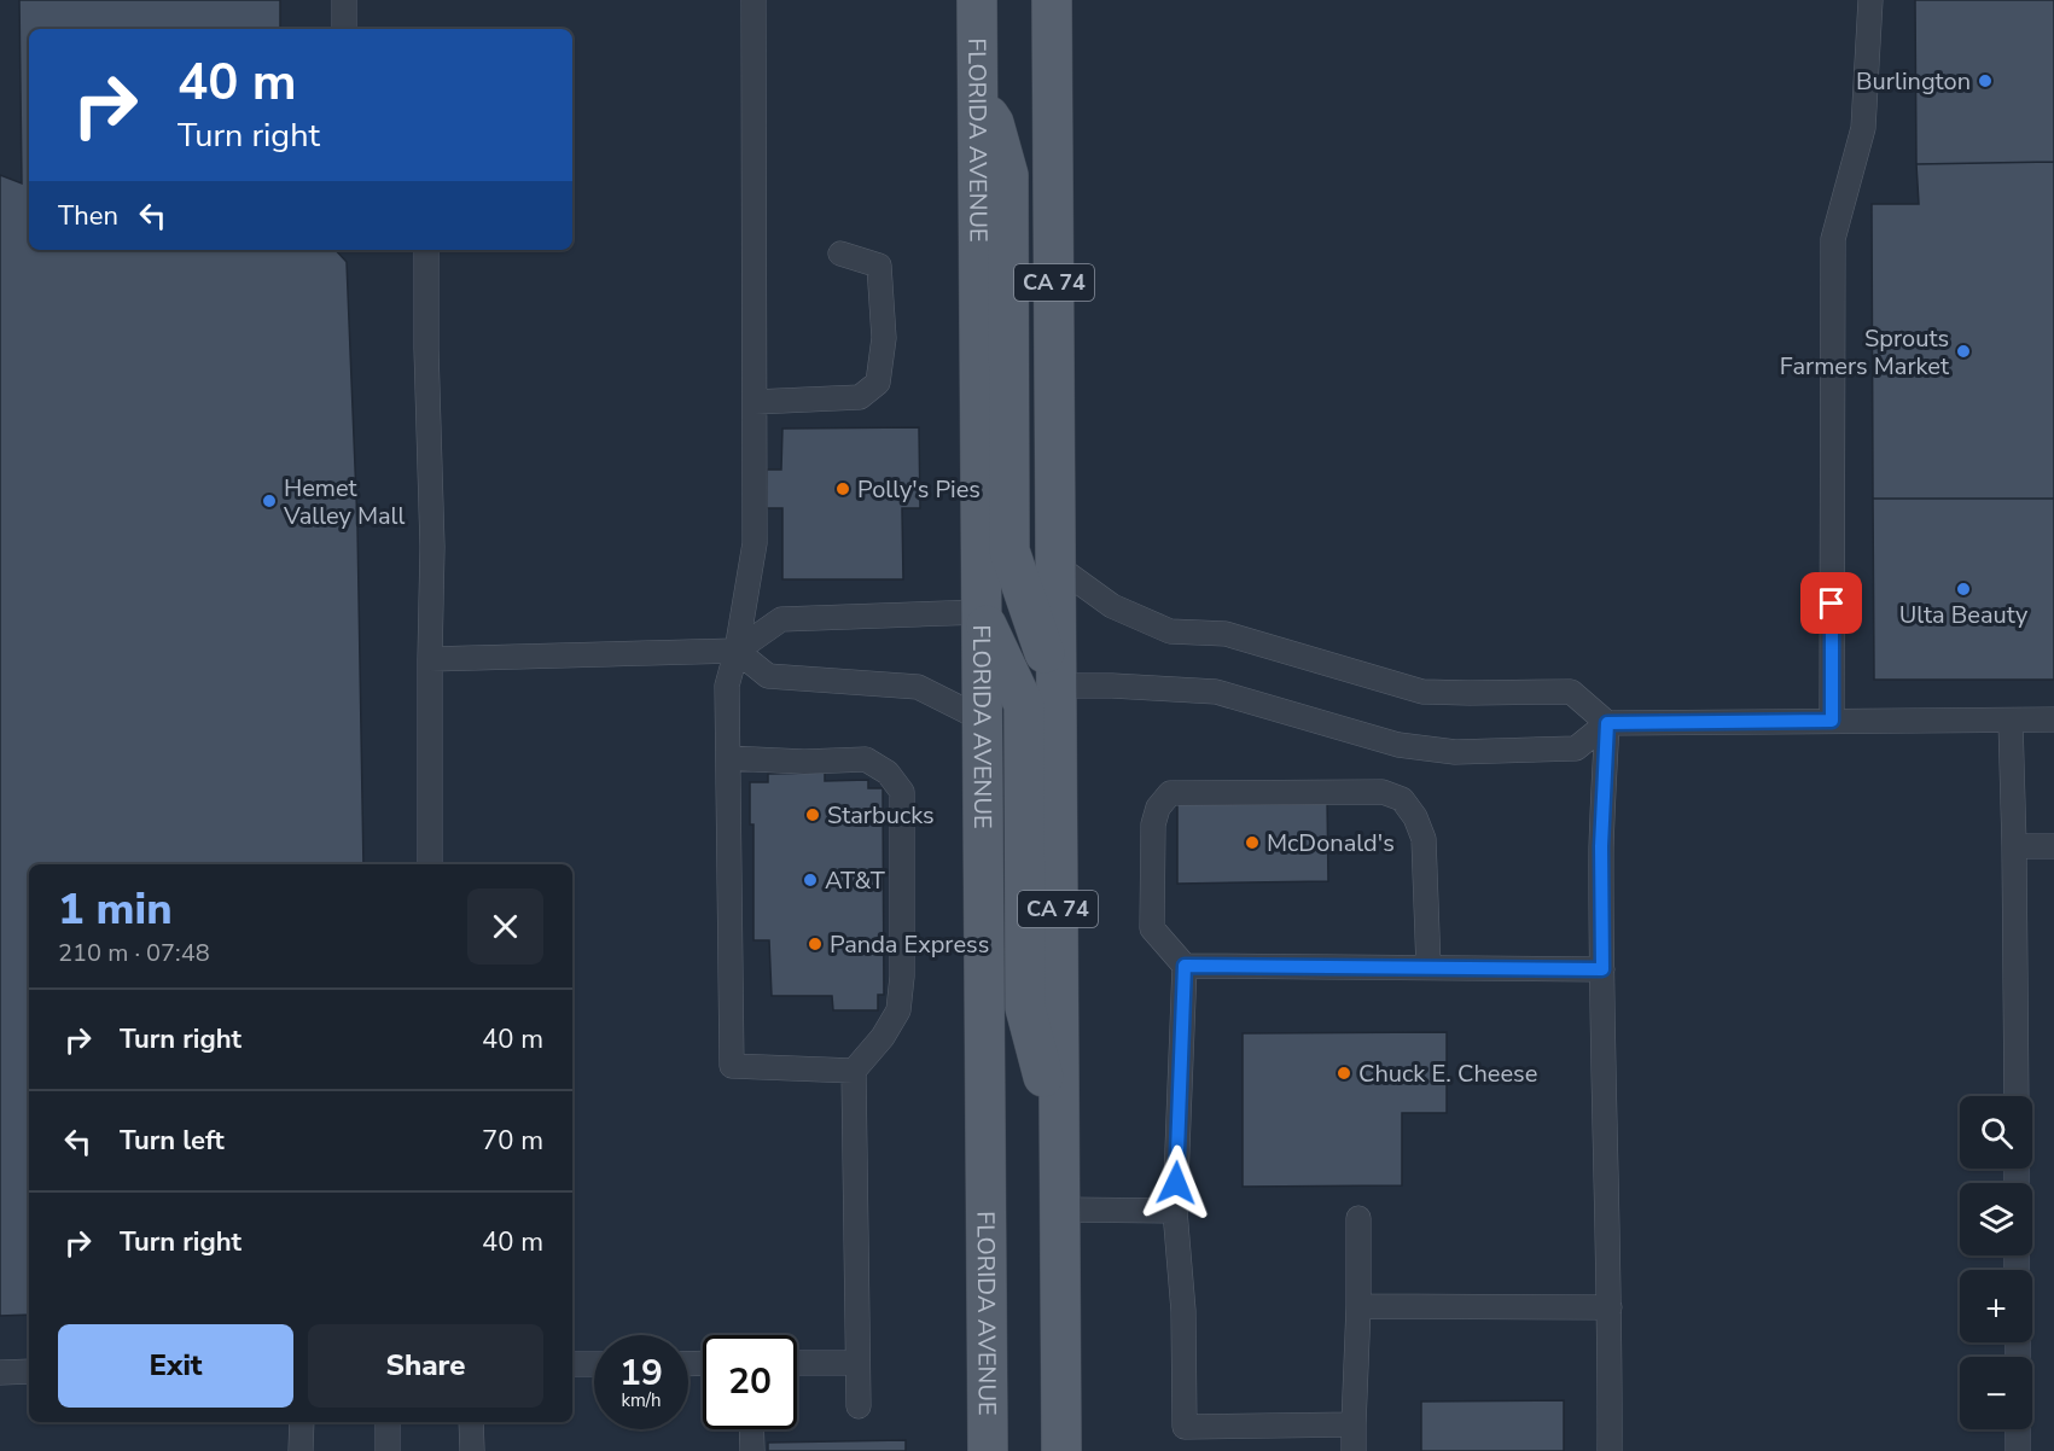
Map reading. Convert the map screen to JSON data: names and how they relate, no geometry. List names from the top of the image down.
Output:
{
  "streets": {
    "main road": ["FLORIDA AVENUE", "CA 74"]
  },
  "places": [
    "Burlington",
    "Sprouts Farmers Market",
    "Polly's Pies",
    "Hemet Valley Mall",
    "Ulta Beauty",
    "Starbucks",
    "McDonald's",
    "AT&T",
    "Panda Express",
    "Chuck E. Cheese"
  ],
  "page": {
    "turn": ["40 m", "Turn right"],
    "then": "Then",
    "heading": ["1 min", "210 m · 07:48"],
    "list": [
      {
        "name": "Turn right",
        "value": "40 m"
      },
      {
        "name": "Turn left",
        "value": "70 m"
      },
      {
        "name": "Turn right",
        "value": "40 m"
      }
    ],
    "map_buttons": ["+", "−"],
    "buttons": ["Exit", "Share"],
    "speed": "19 km/h",
    "limit": "20"
  }
}
